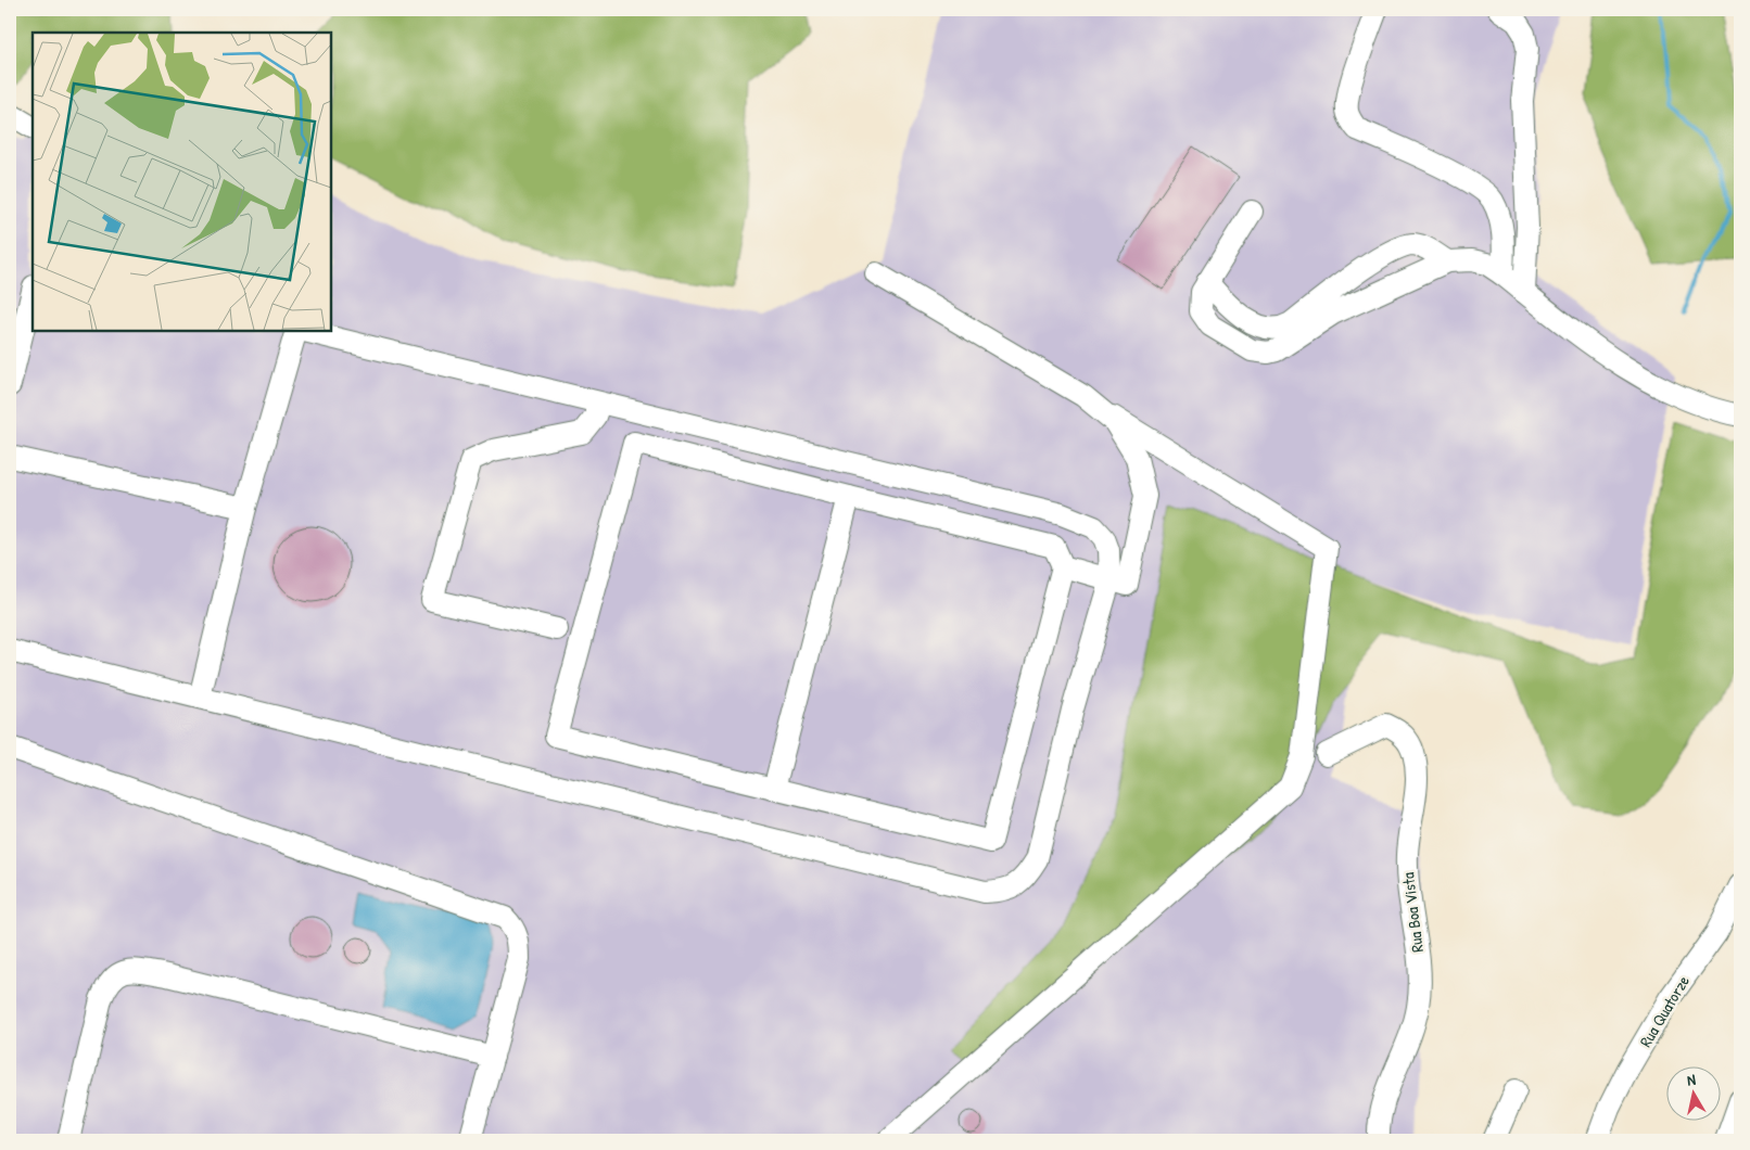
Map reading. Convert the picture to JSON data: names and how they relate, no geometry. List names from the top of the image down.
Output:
{
  "streets": {
    "street": ["Rua Boa Vista", "Rua Quatorze"]
  },
  "north": "top"
}
